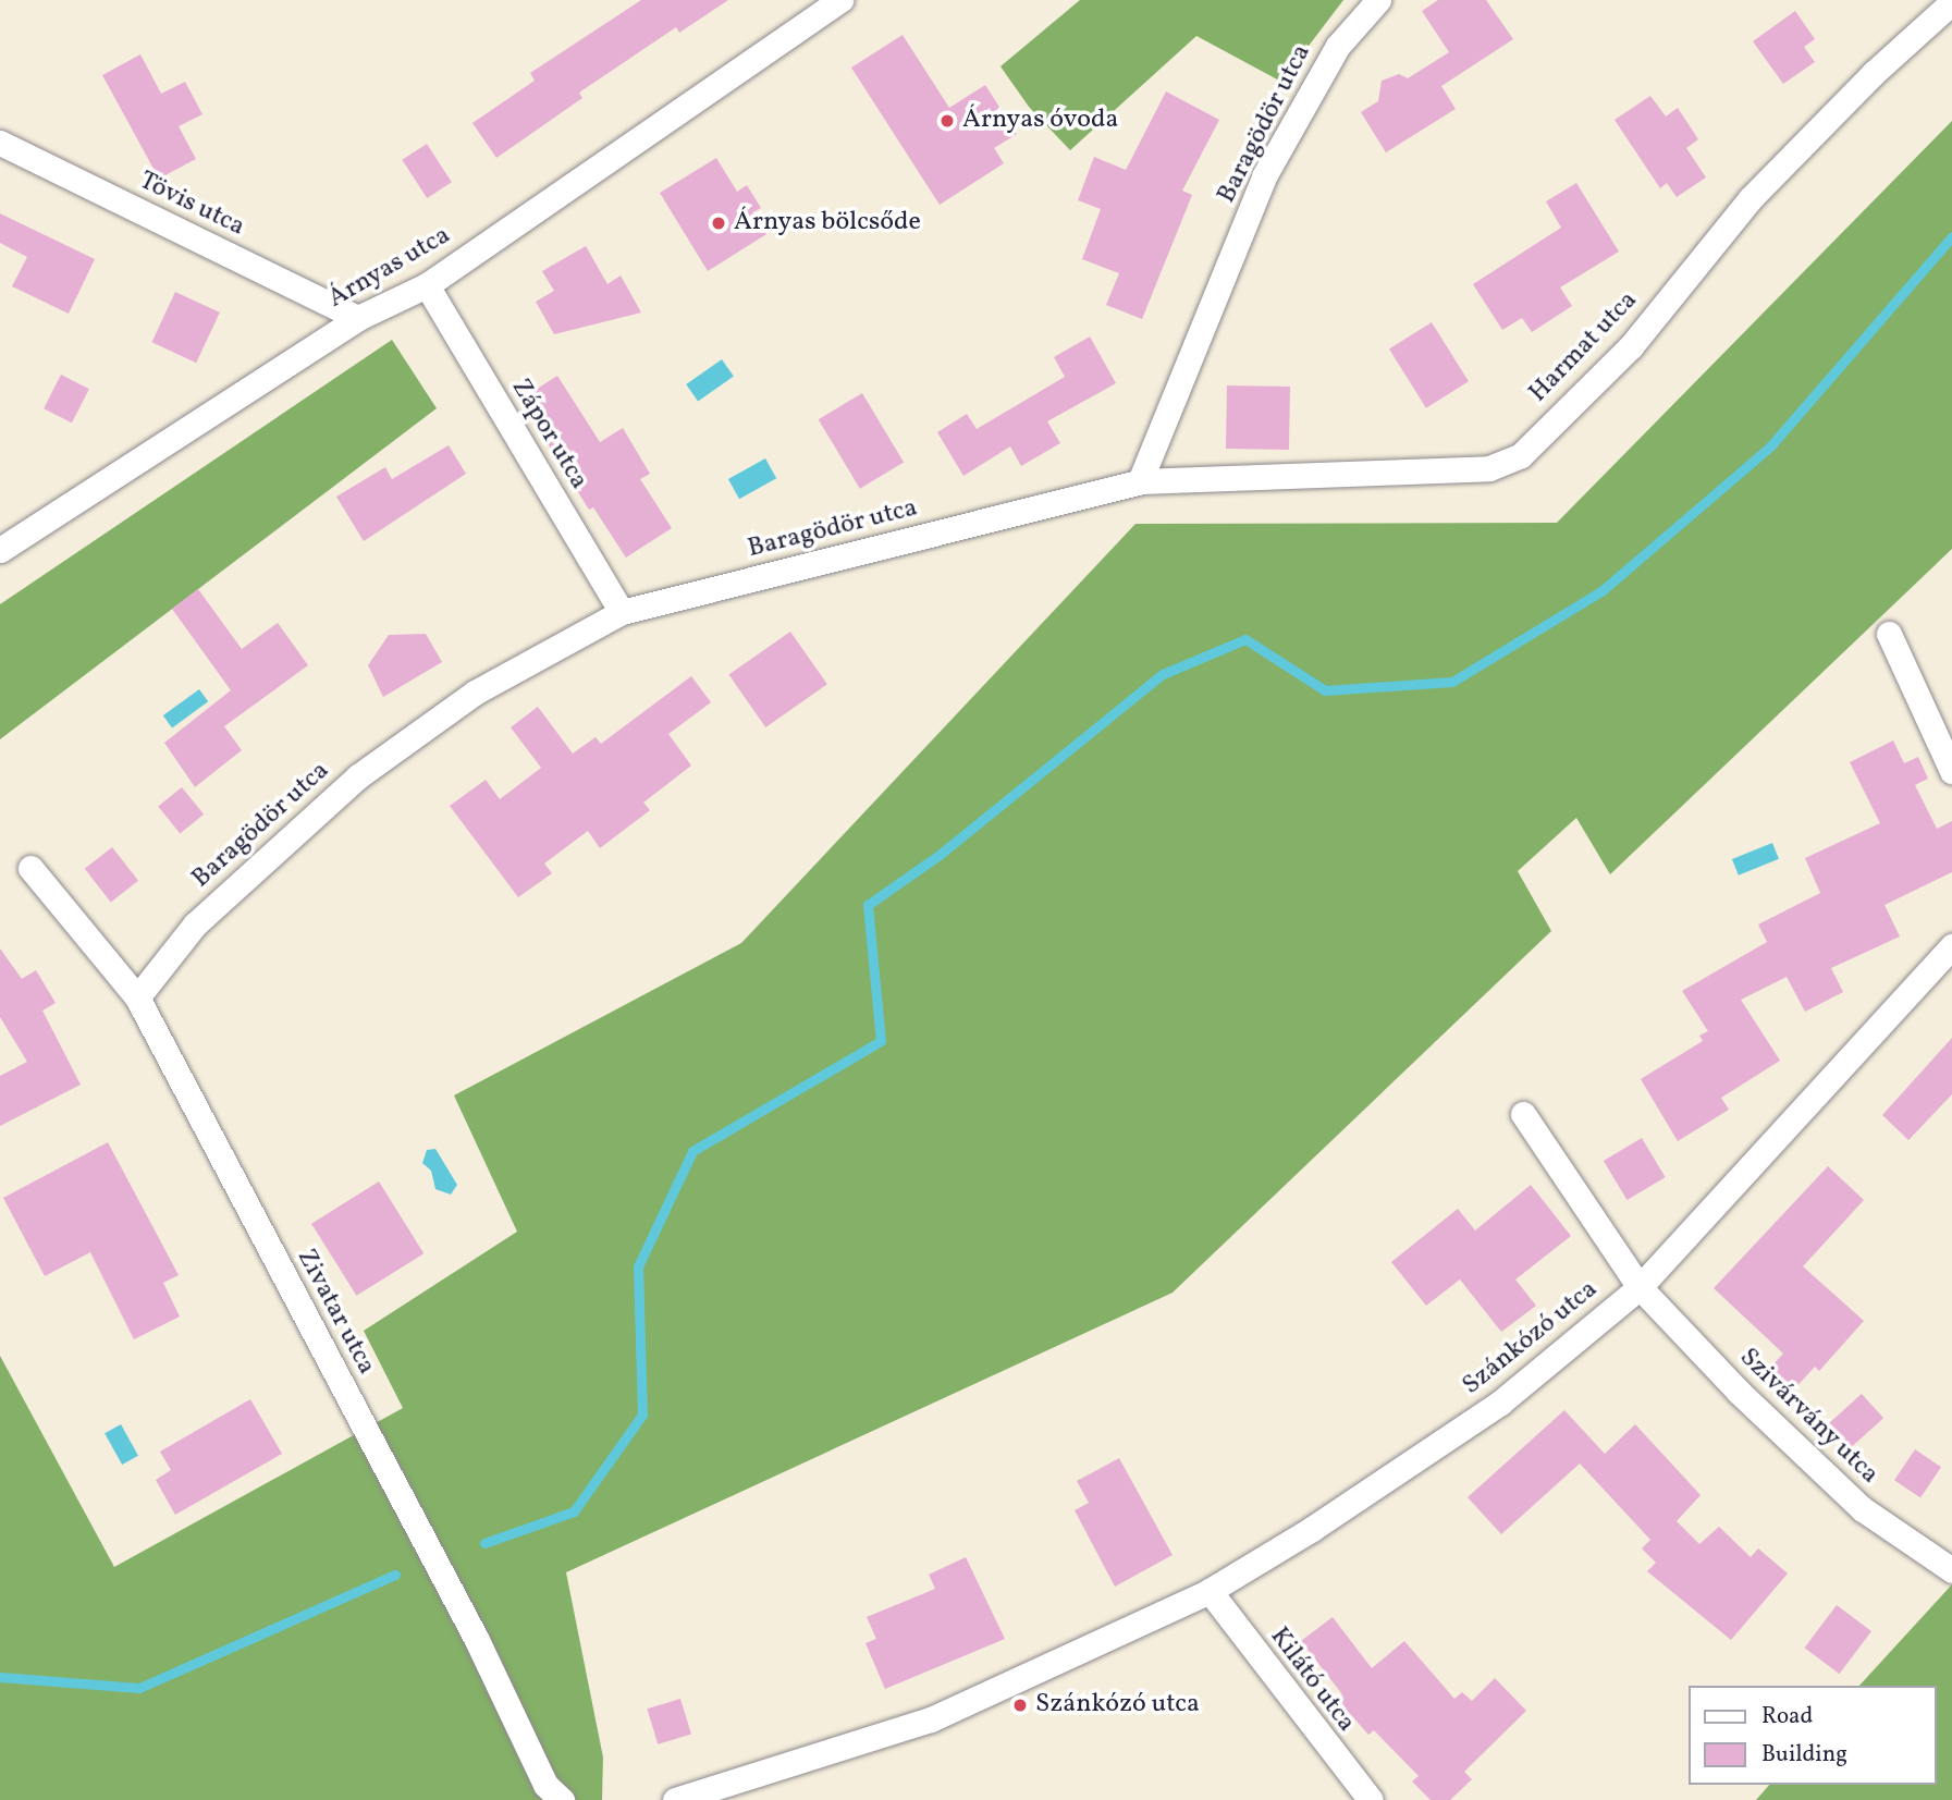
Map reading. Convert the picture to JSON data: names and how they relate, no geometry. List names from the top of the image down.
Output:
{
  "streets": {
    "street": [
      "Baragödör utca",
      "Tövis utca",
      "Árnyas utca",
      "Harmat utca",
      "Zápor utca",
      "Zivatar utca",
      "Szánkózó utca",
      "Szivárvány utca",
      "Kilátó utca"
    ]
  },
  "crossings": [
    ["Baragödör utca", "Harmat utca"],
    ["Baragödör utca", "Zápor utca"],
    ["Baragödör utca", "Zivatar utca"],
    ["Tövis utca", "Árnyas utca"],
    ["Árnyas utca", "Zápor utca"],
    ["Szánkózó utca", "Szivárvány utca"],
    ["Szánkózó utca", "Kilátó utca"]
  ],
  "places": ["Árnyas óvoda", "Árnyas bölcsőde", "Szánkózó utca"],
  "legend": ["Road", "Building"]
}
